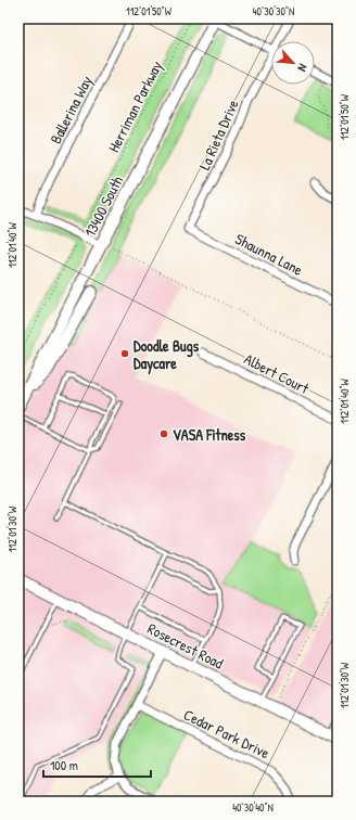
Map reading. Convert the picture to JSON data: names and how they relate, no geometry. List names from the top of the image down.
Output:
{
  "streets": {
    "main road": ["13400 South", "Rosecrest Road"],
    "street": [
      "Ballerina Way",
      "La Rieta Drive",
      "Shaunna Lane",
      "Albert Court",
      "Cedar Park Drive"
    ],
    "path": ["Herriman Parkway"]
  },
  "crossings": [
    ["La Rieta Drive", "Shaunna Lane"]
  ],
  "places": ["Doodle Bugs Daycare", "VASA Fitness"],
  "scale_bar": "100 m",
  "north": "bottom right",
  "coordinates": [
    "112°01'50\"W",
    "40°30'30\"N",
    "112°01'40\"W",
    "112°01'30\"W",
    "40°30'40\"N"
  ]
}
